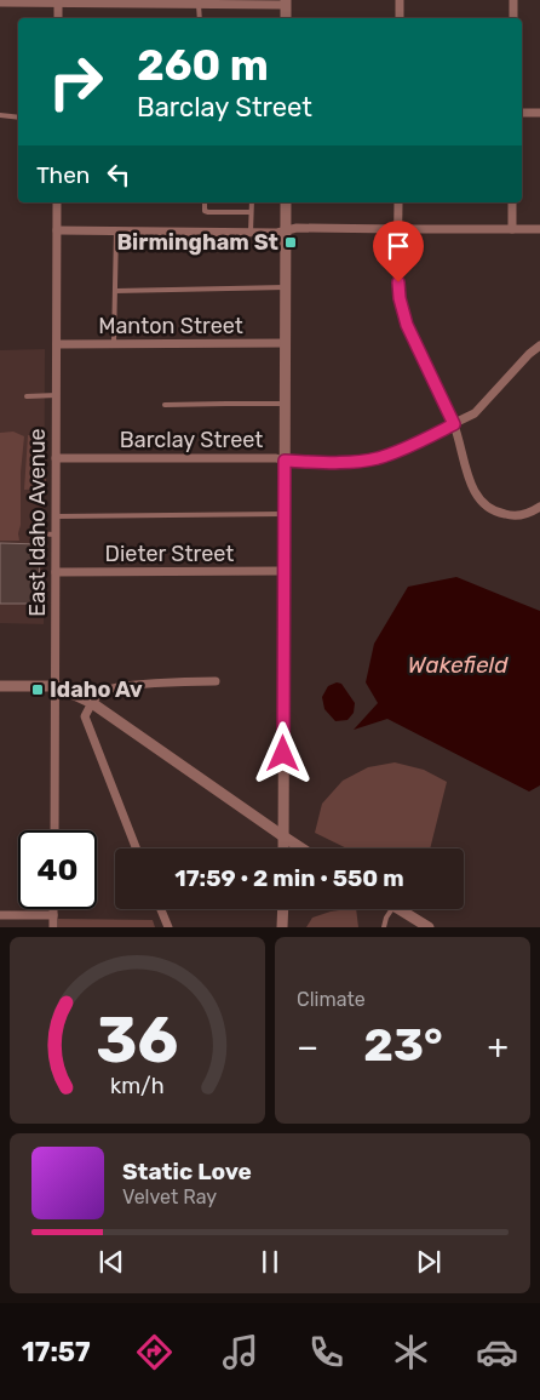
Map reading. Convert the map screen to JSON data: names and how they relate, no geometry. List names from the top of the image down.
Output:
{
  "streets": {
    "street": [
      "Manton Street",
      "Barclay Street",
      "East Idaho Avenue",
      "Dieter Street"
    ]
  },
  "crossings": [
    ["Manton Street", "East Idaho Avenue"],
    ["Barclay Street", "East Idaho Avenue"],
    ["East Idaho Avenue", "Dieter Street"]
  ],
  "water": ["Wakefield"],
  "places": {
    "transit": ["Birmingham St", "Idaho Av"]
  },
  "page": {
    "turn": ["260 m", "Barclay Street"],
    "then": "Then",
    "limit": "40",
    "trip": "17:59 · 2 min · 550 m",
    "tile": "Climate",
    "heat": ["−", "23°", "+"],
    "song": ["Static Love", "Velvet Ray"],
    "tabs": "17:57",
    "gauge": ["36", "km/h"]
  }
}
